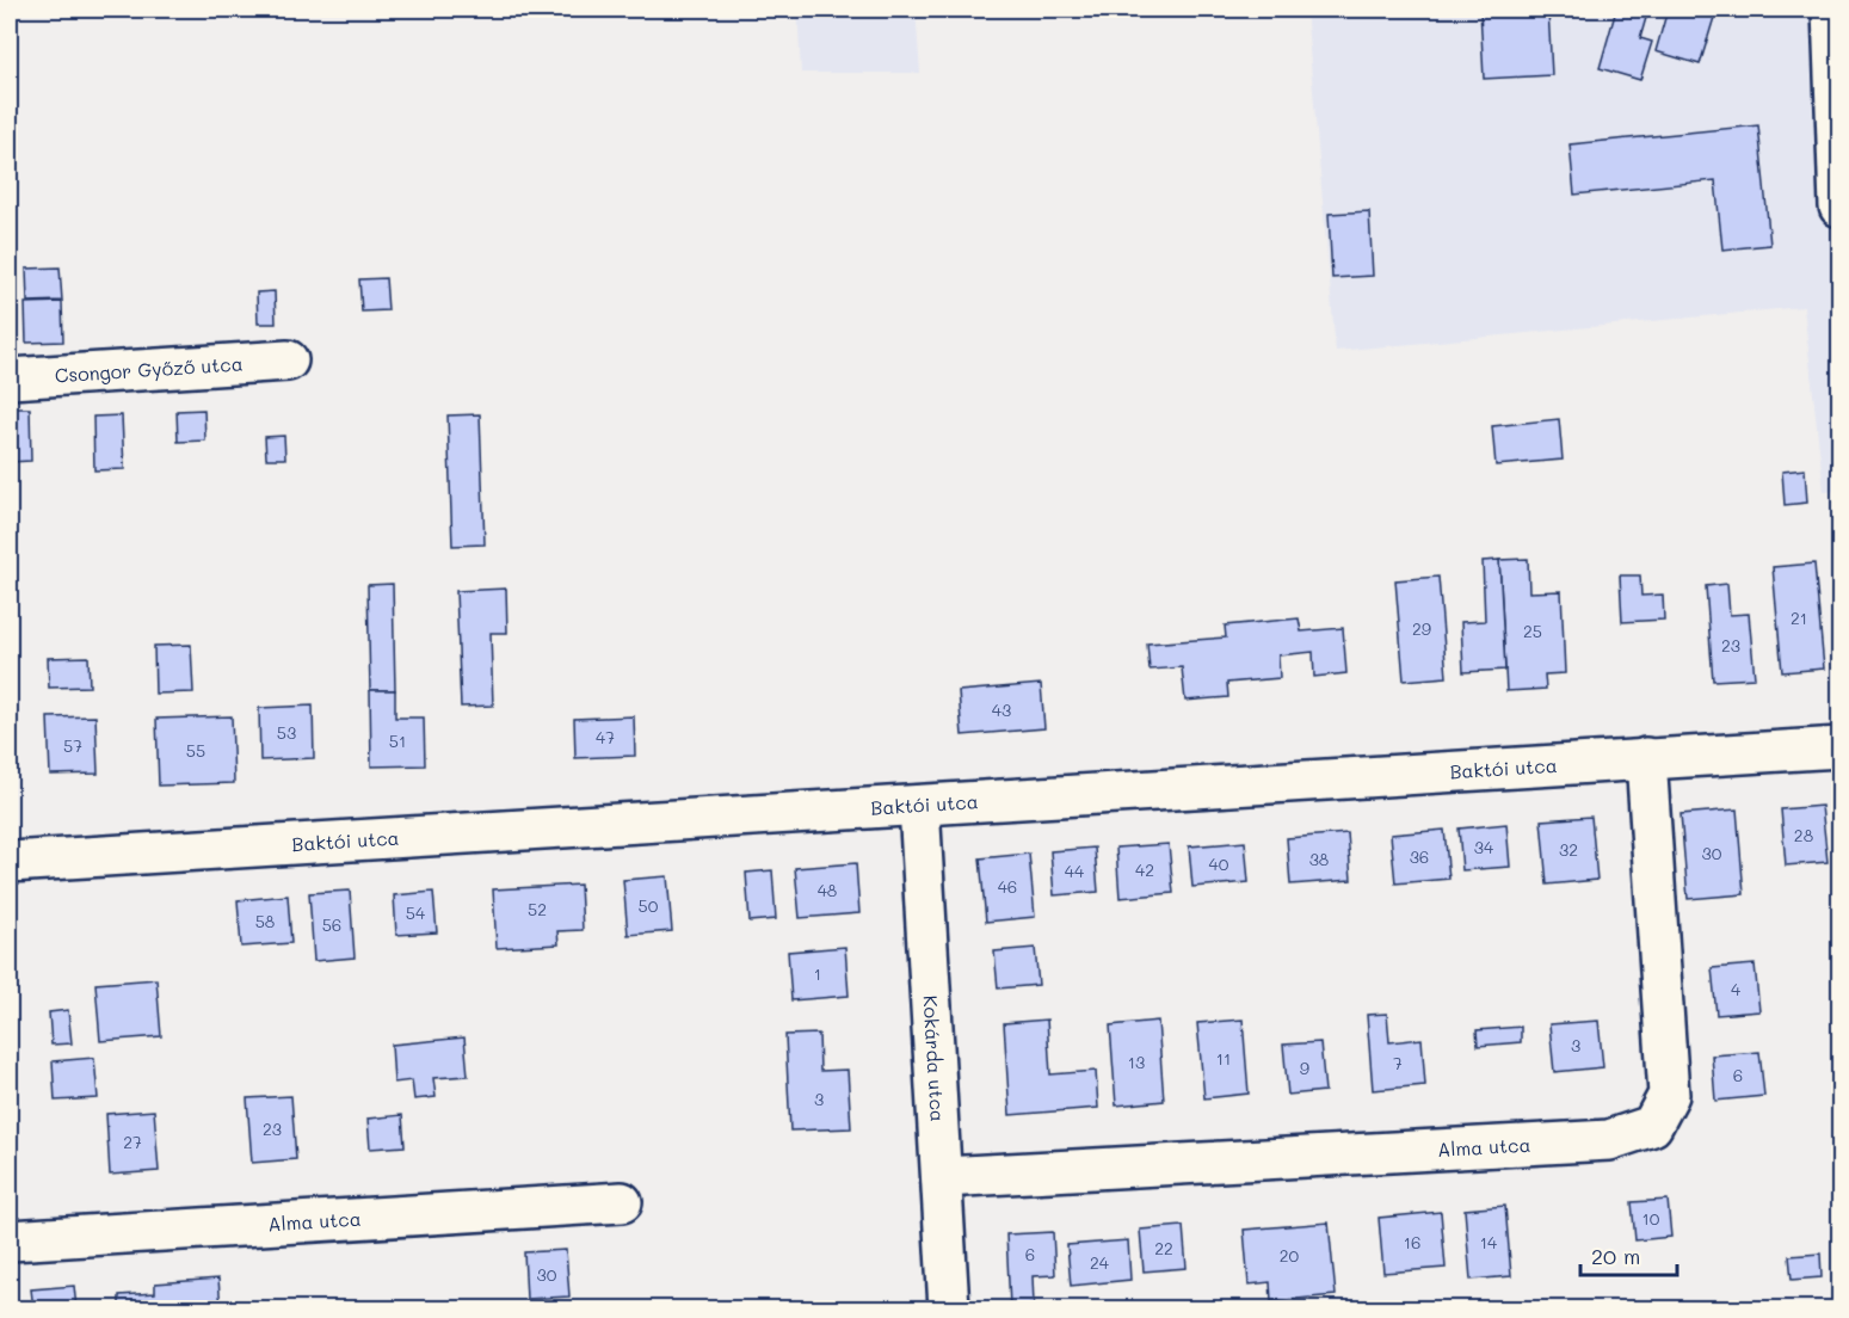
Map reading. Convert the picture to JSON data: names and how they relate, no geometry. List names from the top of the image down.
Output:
{
  "streets": {
    "street": [
      "Csongor Győző utca",
      "Baktói utca",
      "Kokárda utca",
      "Alma utca"
    ]
  },
  "crossings": [
    ["Baktói utca", "Kokárda utca"],
    ["Baktói utca", "Alma utca"],
    ["Kokárda utca", "Alma utca"]
  ],
  "house_numbers": [
    "21",
    "29",
    "25",
    "23",
    "43",
    "53",
    "47",
    "51",
    "57",
    "55",
    "28",
    "34",
    "32",
    "30",
    "36",
    "38",
    "40",
    "42",
    "44",
    "46",
    "48",
    "50",
    "52",
    "54",
    "58",
    "56",
    "1",
    "4",
    "3",
    "11",
    "13",
    "7",
    "9",
    "6",
    "3",
    "23",
    "27",
    "10",
    "16",
    "14",
    "22",
    "6",
    "20",
    "24",
    "30"
  ],
  "scale_bar": "20 m"
}
